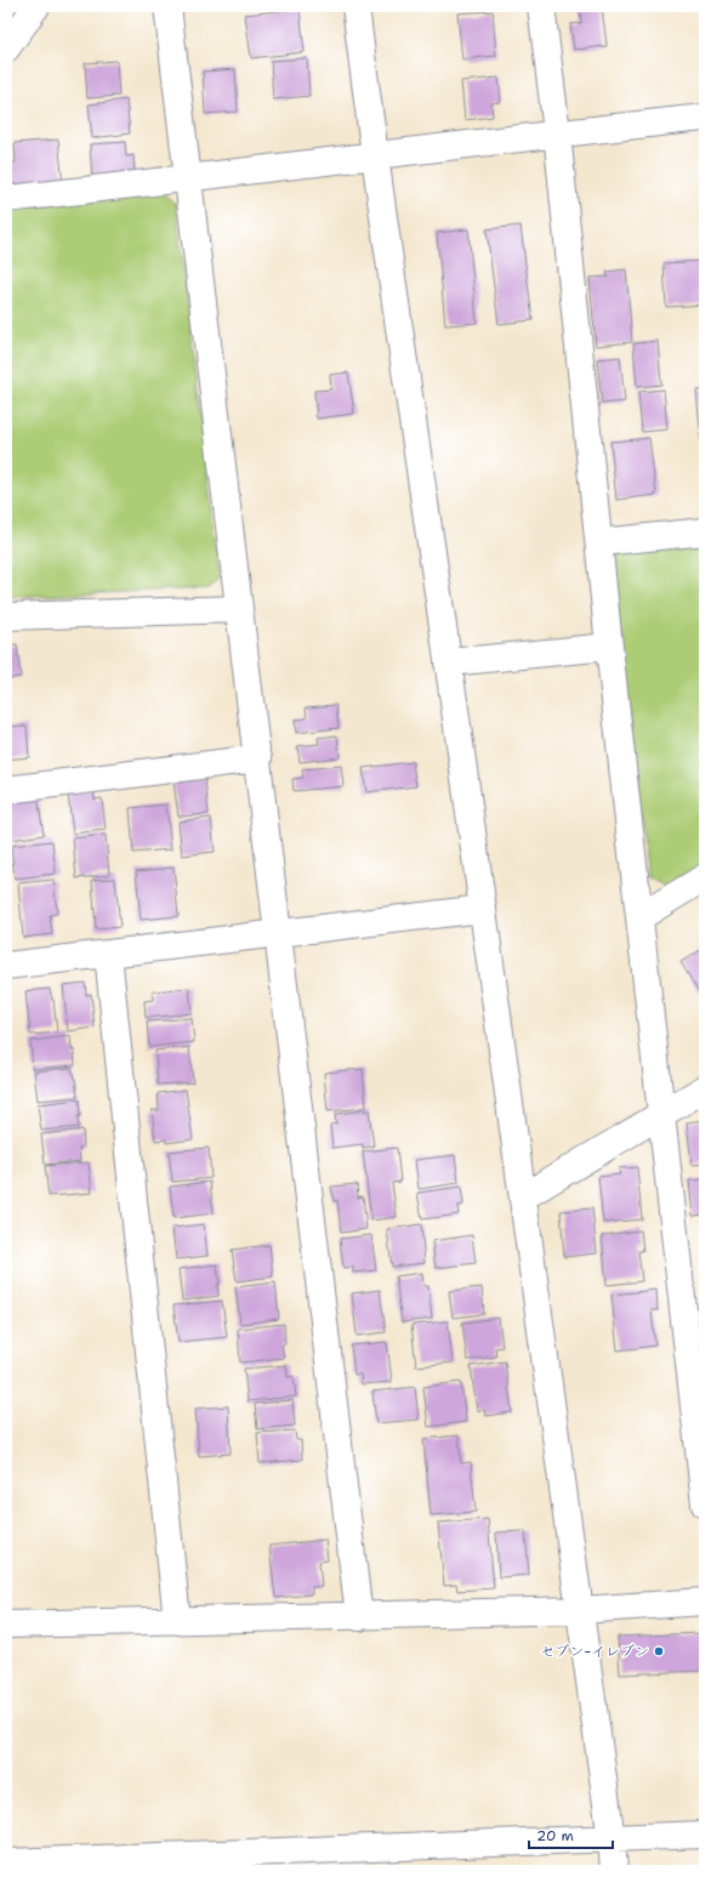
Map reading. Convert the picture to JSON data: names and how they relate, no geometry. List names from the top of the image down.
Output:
{
  "places": ["セブン-イレブン"],
  "scale_bar": "20 m"
}
